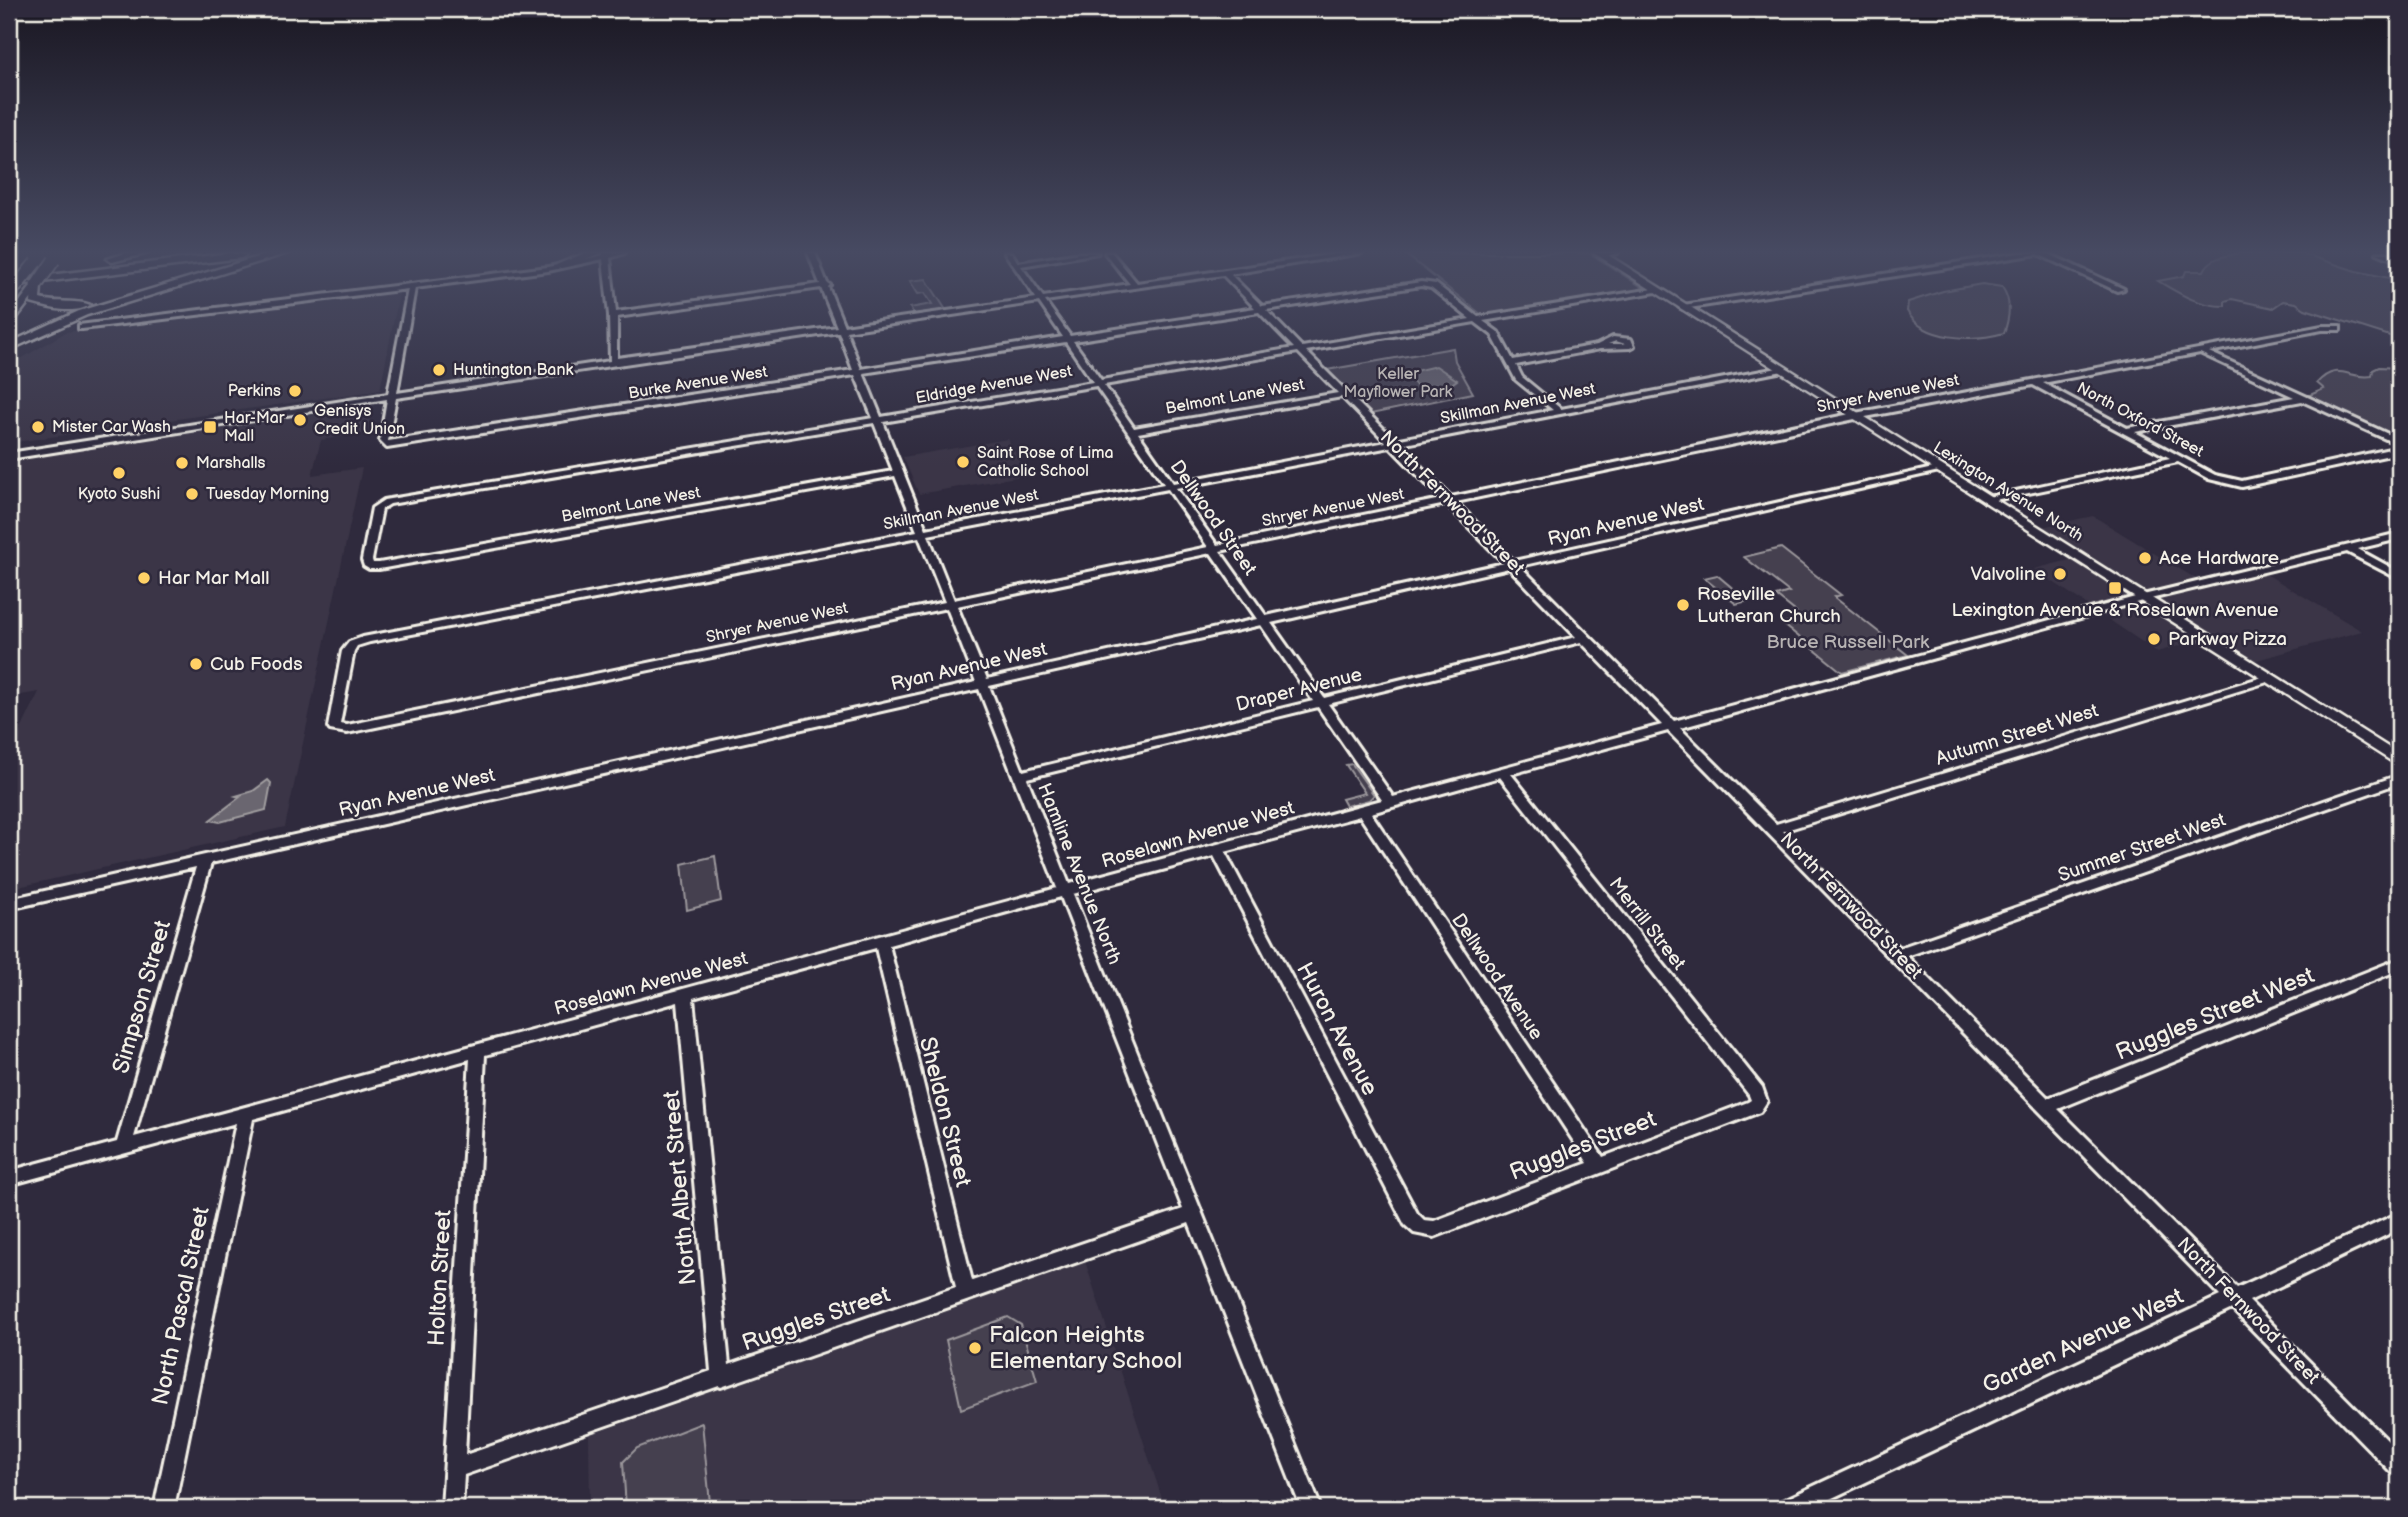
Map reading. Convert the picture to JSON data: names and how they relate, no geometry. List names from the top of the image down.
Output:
{
  "streets": {
    "main road": ["Lexington Avenue North"],
    "street": [
      "Burke Avenue West",
      "Eldridge Avenue West",
      "Shryer Avenue West",
      "Belmont Lane West",
      "Skillman Avenue West",
      "North Oxford Street",
      "North Fernwood Street",
      "Dellwood Street",
      "Ryan Avenue West",
      "Draper Avenue",
      "Autumn Street West",
      "Roselawn Avenue West",
      "Summer Street West",
      "Hamline Avenue North",
      "Merrill Street",
      "Dellwood Avenue",
      "Simpson Street",
      "Ruggles Street West",
      "Huron Avenue",
      "Sheldon Street",
      "Ruggles Street",
      "North Albert Street",
      "Holton Street",
      "North Pascal Street",
      "Garden Avenue West"
    ]
  },
  "crossings": [
    ["Burke Avenue West", "Dellwood Street"],
    ["Burke Avenue West", "Hamline Avenue North"],
    ["Eldridge Avenue West", "North Fernwood Street"],
    ["Eldridge Avenue West", "Dellwood Street"],
    ["Eldridge Avenue West", "Hamline Avenue North"],
    ["Shryer Avenue West", "Skillman Avenue West"],
    ["Shryer Avenue West", "North Oxford Street"],
    ["Shryer Avenue West", "Lexington Avenue North"],
    ["Shryer Avenue West", "North Fernwood Street"],
    ["Shryer Avenue West", "Dellwood Street"],
    ["Shryer Avenue West", "Hamline Avenue North"],
    ["Belmont Lane West", "North Fernwood Street"],
    ["Belmont Lane West", "Dellwood Street"],
    ["Belmont Lane West", "Hamline Avenue North"],
    ["Skillman Avenue West", "Lexington Avenue North"],
    ["Skillman Avenue West", "North Fernwood Street"],
    ["Skillman Avenue West", "Dellwood Street"],
    ["Skillman Avenue West", "Hamline Avenue North"],
    ["Lexington Avenue North", "Ryan Avenue West"],
    ["Lexington Avenue North", "Autumn Street West"],
    ["Lexington Avenue North", "Roselawn Avenue West"],
    ["North Fernwood Street", "Ryan Avenue West"],
    ["North Fernwood Street", "Draper Avenue"],
    ["North Fernwood Street", "Autumn Street West"],
    ["North Fernwood Street", "Roselawn Avenue West"],
    ["North Fernwood Street", "Summer Street West"],
    ["North Fernwood Street", "Ruggles Street West"],
    ["North Fernwood Street", "Garden Avenue West"],
    ["Dellwood Street", "Ryan Avenue West"],
    ["Dellwood Street", "Draper Avenue"],
    ["Dellwood Street", "Roselawn Avenue West"],
    ["Ryan Avenue West", "Hamline Avenue North"],
    ["Ryan Avenue West", "Simpson Street"],
    ["Draper Avenue", "Hamline Avenue North"],
    ["Roselawn Avenue West", "Hamline Avenue North"],
    ["Roselawn Avenue West", "Merrill Street"],
    ["Roselawn Avenue West", "Dellwood Avenue"],
    ["Roselawn Avenue West", "Simpson Street"],
    ["Roselawn Avenue West", "Huron Avenue"],
    ["Roselawn Avenue West", "Sheldon Street"],
    ["Roselawn Avenue West", "North Albert Street"],
    ["Roselawn Avenue West", "Holton Street"],
    ["Roselawn Avenue West", "North Pascal Street"],
    ["Hamline Avenue North", "Ruggles Street"],
    ["Merrill Street", "Ruggles Street"],
    ["Dellwood Avenue", "Ruggles Street"],
    ["Huron Avenue", "Ruggles Street"],
    ["Sheldon Street", "Ruggles Street"],
    ["Ruggles Street", "North Albert Street"],
    ["Ruggles Street", "Holton Street"]
  ],
  "parks": ["Keller Mayflower Park", "Bruce Russell Park"],
  "places": {
    "other": [
      "Huntington Bank",
      "Perkins",
      "Genisys Credit Union",
      "Mister Car Wash",
      "Saint Rose of Lima Catholic School",
      "Marshalls",
      "Kyoto Sushi",
      "Tuesday Morning",
      "Ace Hardware",
      "Valvoline",
      "Har Mar Mall",
      "Roseville Lutheran Church",
      "Parkway Pizza",
      "Cub Foods",
      "Falcon Heights Elementary School"
    ],
    "transit": ["Har-Mar Mall", "Lexington Avenue & Roselawn Avenue"]
  }
}
